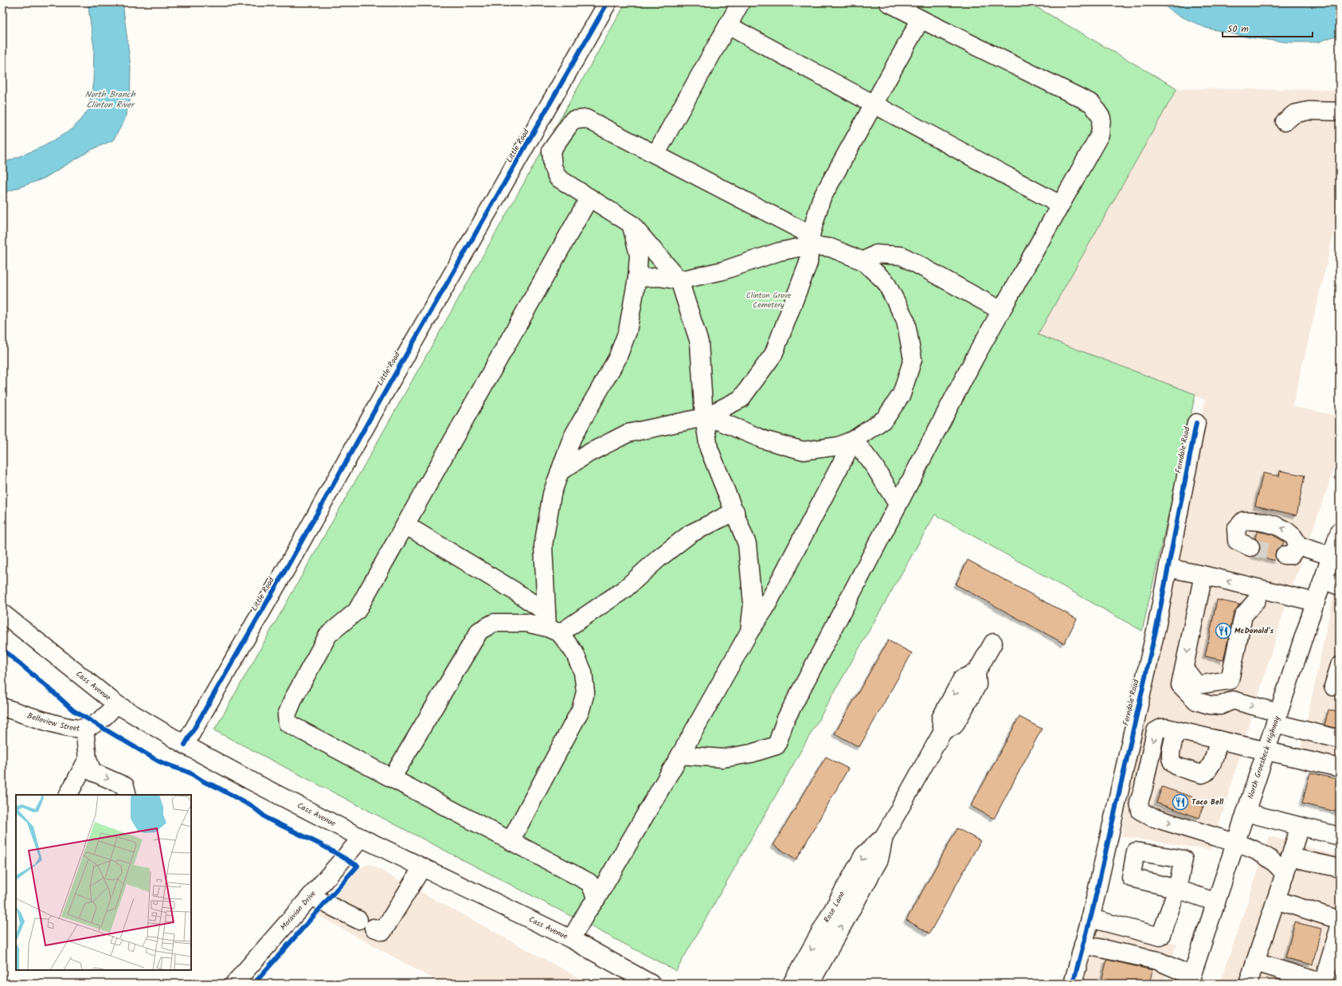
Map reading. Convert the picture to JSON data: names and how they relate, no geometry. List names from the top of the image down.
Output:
{
  "streets": {
    "street": [
      "Little Road",
      "Ferndale Road",
      "Cass Avenue",
      "Belleview Street",
      "North Groesbeck Highway",
      "Rose Lane",
      "Moravian Drive"
    ]
  },
  "crossings": [
    ["Little Road", "Cass Avenue"],
    ["Cass Avenue", "Belleview Street"],
    ["Cass Avenue", "Moravian Drive"]
  ],
  "water": ["North Branch Clinton River"],
  "parks": ["Clinton Grove Cemetery"],
  "places": {
    "restaurant": ["McDonald's", "Taco Bell"]
  },
  "scale_bar": "50 m"
}
